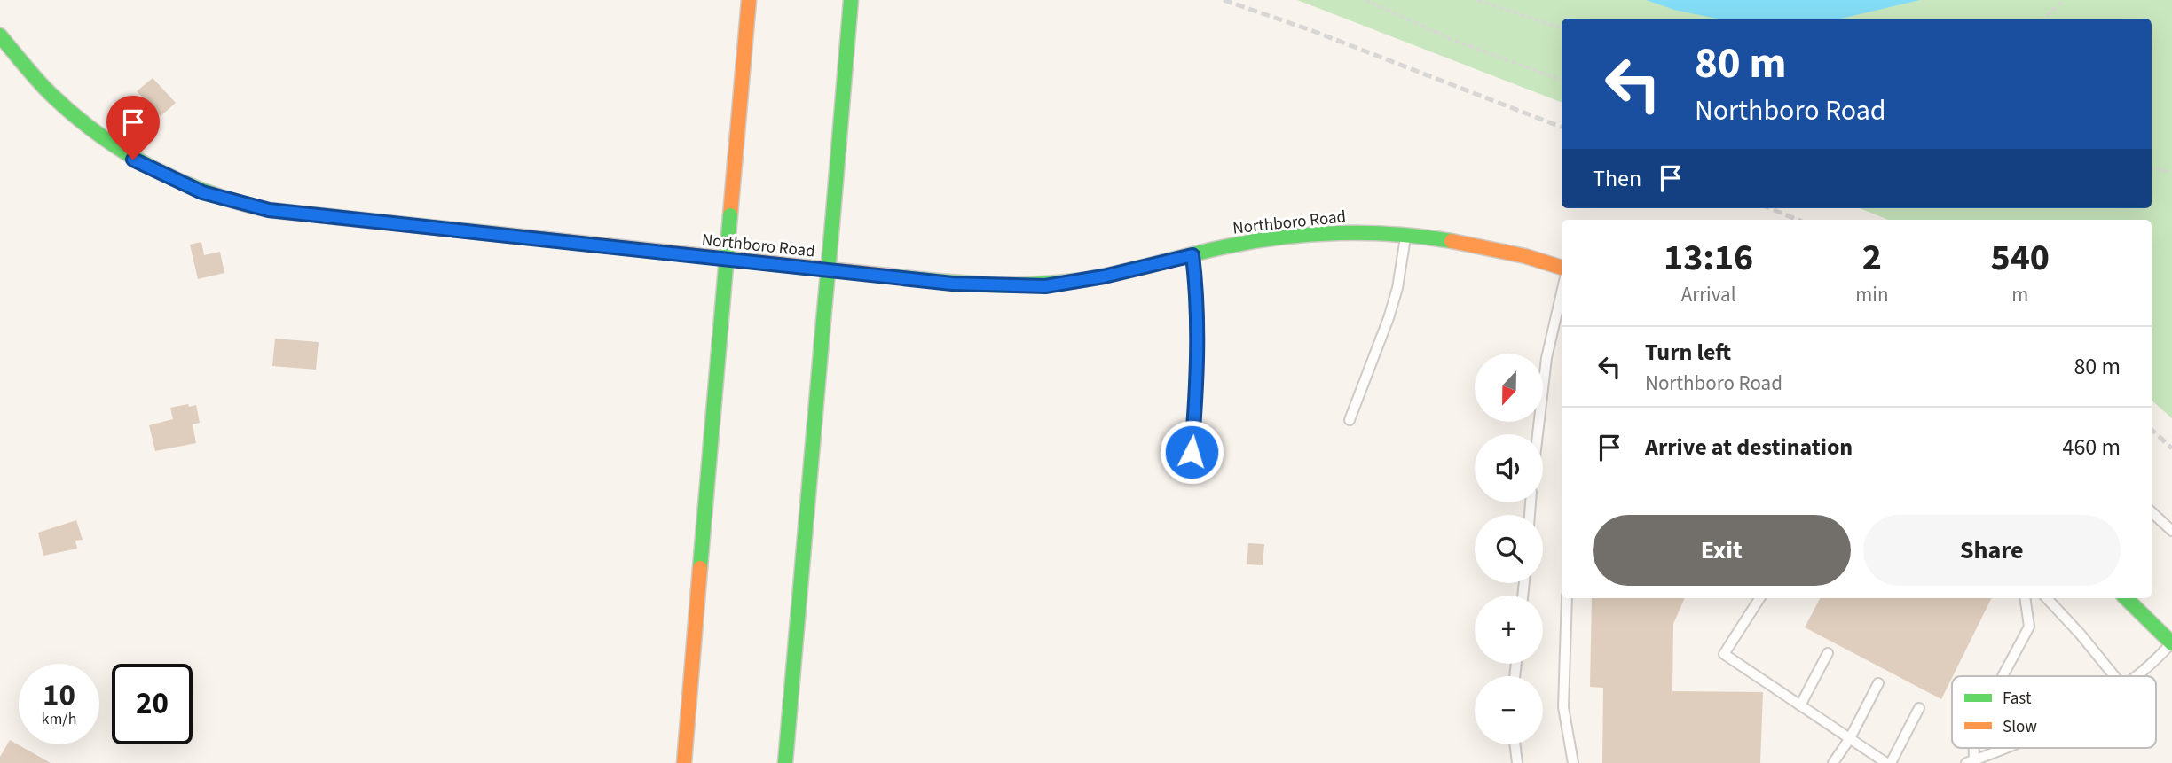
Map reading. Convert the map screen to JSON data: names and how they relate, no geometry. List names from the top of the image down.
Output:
{
  "streets": {
    "main road": ["Northboro Road"]
  },
  "legend": ["Fast", "Slow"],
  "north": "bottom",
  "page": {
    "turn": ["80 m", "Northboro Road"],
    "then": "Then",
    "eta": [
      "13:16",
      "Arrival",
      "2",
      "min",
      "540",
      "m"
    ],
    "list": [
      {
        "name": "Turn left",
        "note": "Northboro Road",
        "value": "80 m"
      },
      {
        "name": "Arrive at destination",
        "value": "460 m"
      }
    ],
    "map_buttons": ["+", "−"],
    "buttons": ["Exit", "Share"],
    "speed": "10 km/h",
    "limit": "20"
  }
}
